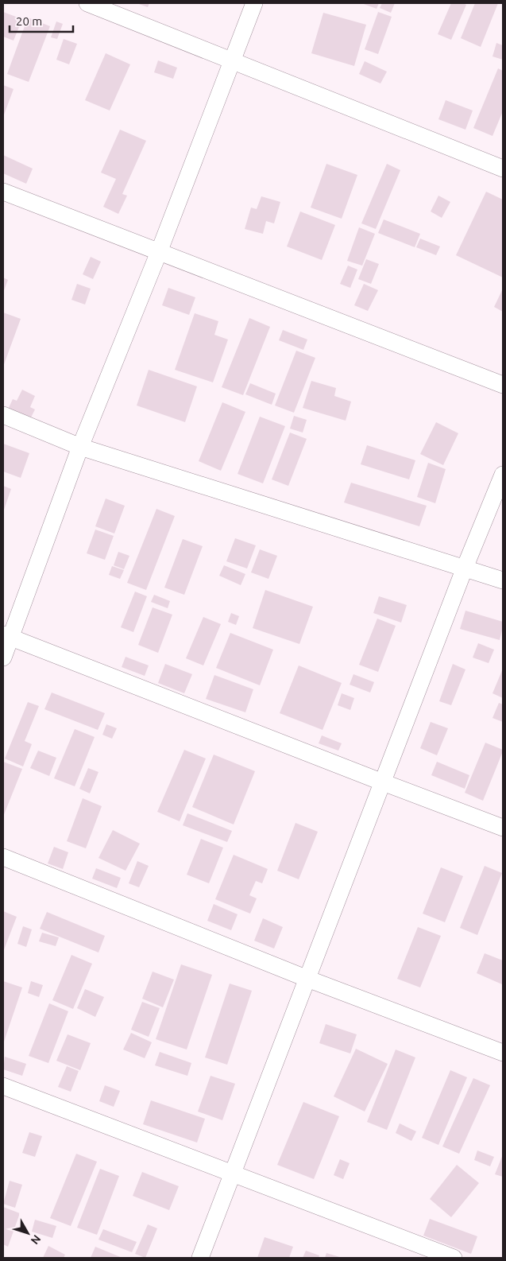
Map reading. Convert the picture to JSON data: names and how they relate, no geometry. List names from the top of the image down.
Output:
{
  "scale_bar": "20 m",
  "north": "bottom right"
}
